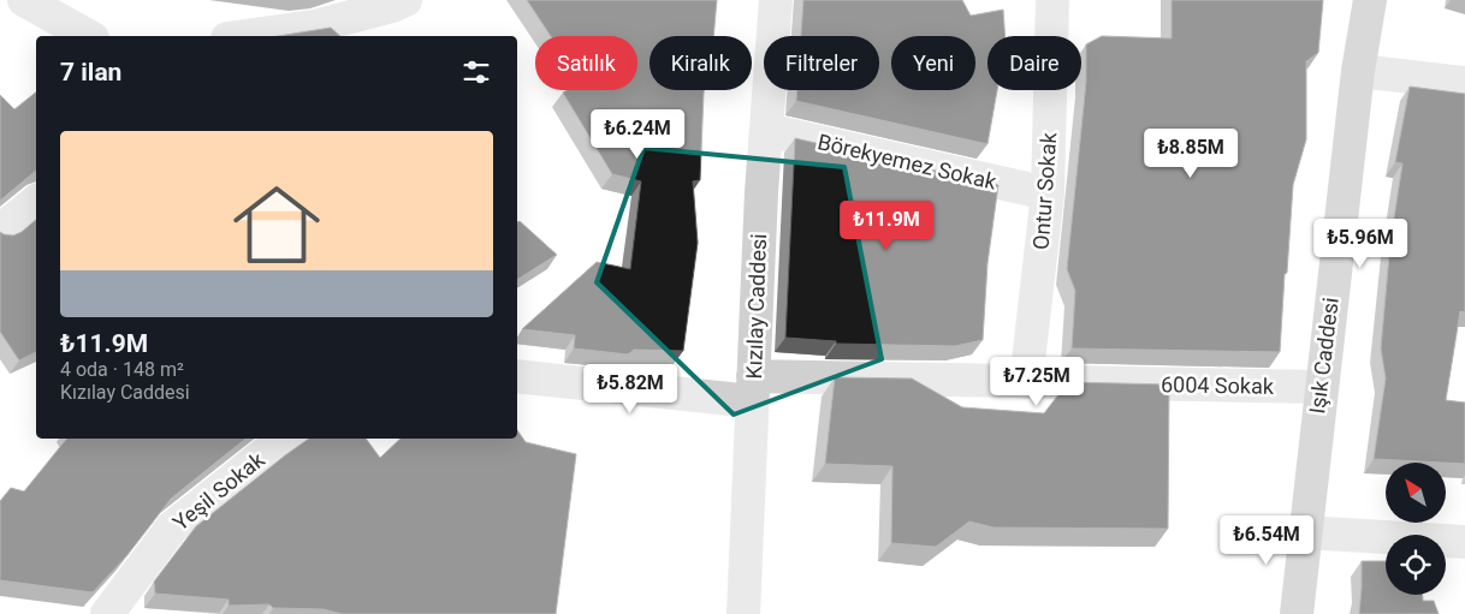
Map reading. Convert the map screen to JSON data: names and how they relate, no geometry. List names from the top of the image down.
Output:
{
  "streets": {
    "main road": ["Işık Caddesi"],
    "street": [
      "Börekyemez Sokak",
      "Ontur Sokak",
      "Kızılay Caddesi",
      "6004 Sokak",
      "Yeşil Sokak"
    ]
  },
  "crossings": [
    ["Börekyemez Sokak", "Ontur Sokak"],
    ["Börekyemez Sokak", "Kızılay Caddesi"],
    ["Ontur Sokak", "6004 Sokak"],
    ["Kızılay Caddesi", "6004 Sokak"],
    ["Işık Caddesi", "6004 Sokak"]
  ],
  "north": "top left",
  "page": {
    "chip": [
      "Satılık",
      "Kiralık",
      "Filtreler",
      "Yeni",
      "Daire"
    ],
    "heading": "7 ilan",
    "list": [
      {
        "name": "₺11.9M",
        "note": "4 oda · 148 m² · Kızılay Caddesi"
      }
    ],
    "price": [
      "₺6.24M",
      "₺8.85M",
      "₺11.9M",
      "₺5.96M",
      "₺7.25M",
      "₺5.82M",
      "₺6.54M"
    ]
  }
}
